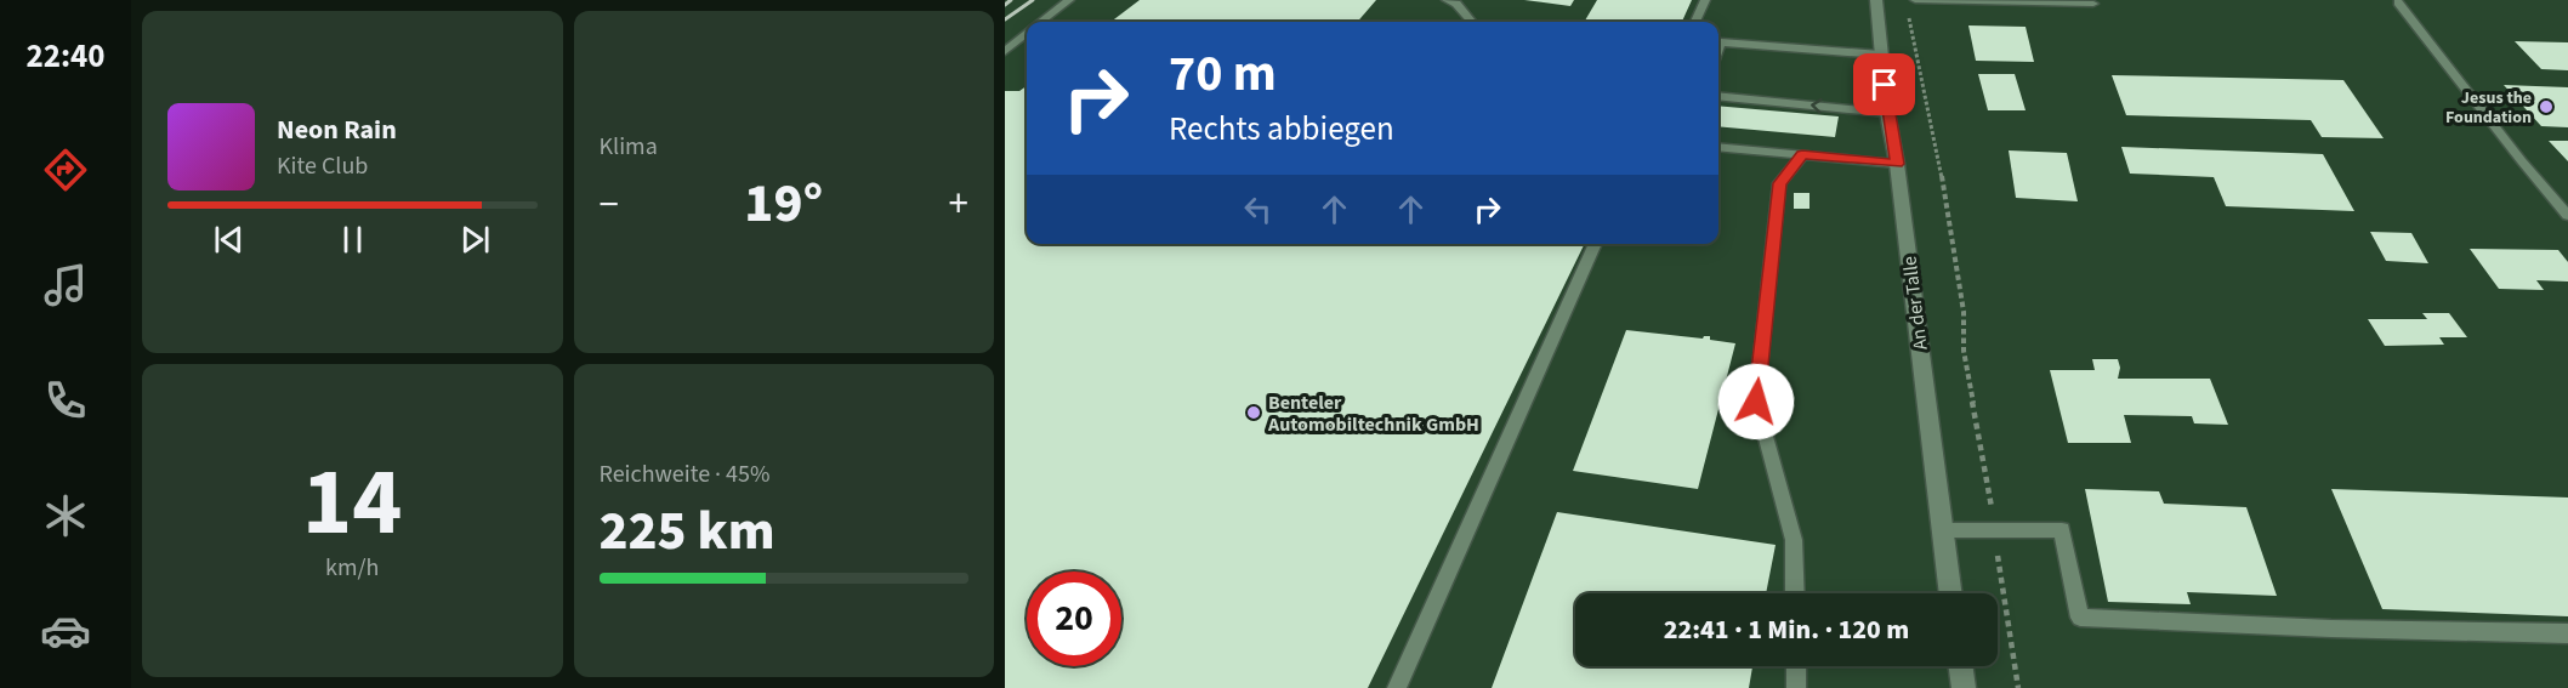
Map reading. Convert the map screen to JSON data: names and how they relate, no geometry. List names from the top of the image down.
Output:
{
  "streets": {
    "street": ["An der Talle"]
  },
  "places": ["Jesus the Foundation", "Benteler Automobiltechnik GmbH"],
  "page": {
    "tabs": "22:40",
    "tile": [
      "Klima",
      ["14", "km/h"],
      ["Reichweite · 45%", "225 km"]
    ],
    "turn": ["70 m", "Rechts abbiegen"],
    "song": ["Neon Rain", "Kite Club"],
    "heat": ["−", "19°", "+"],
    "limit": "20",
    "trip": "22:41 · 1 Min. · 120 m"
  }
}
